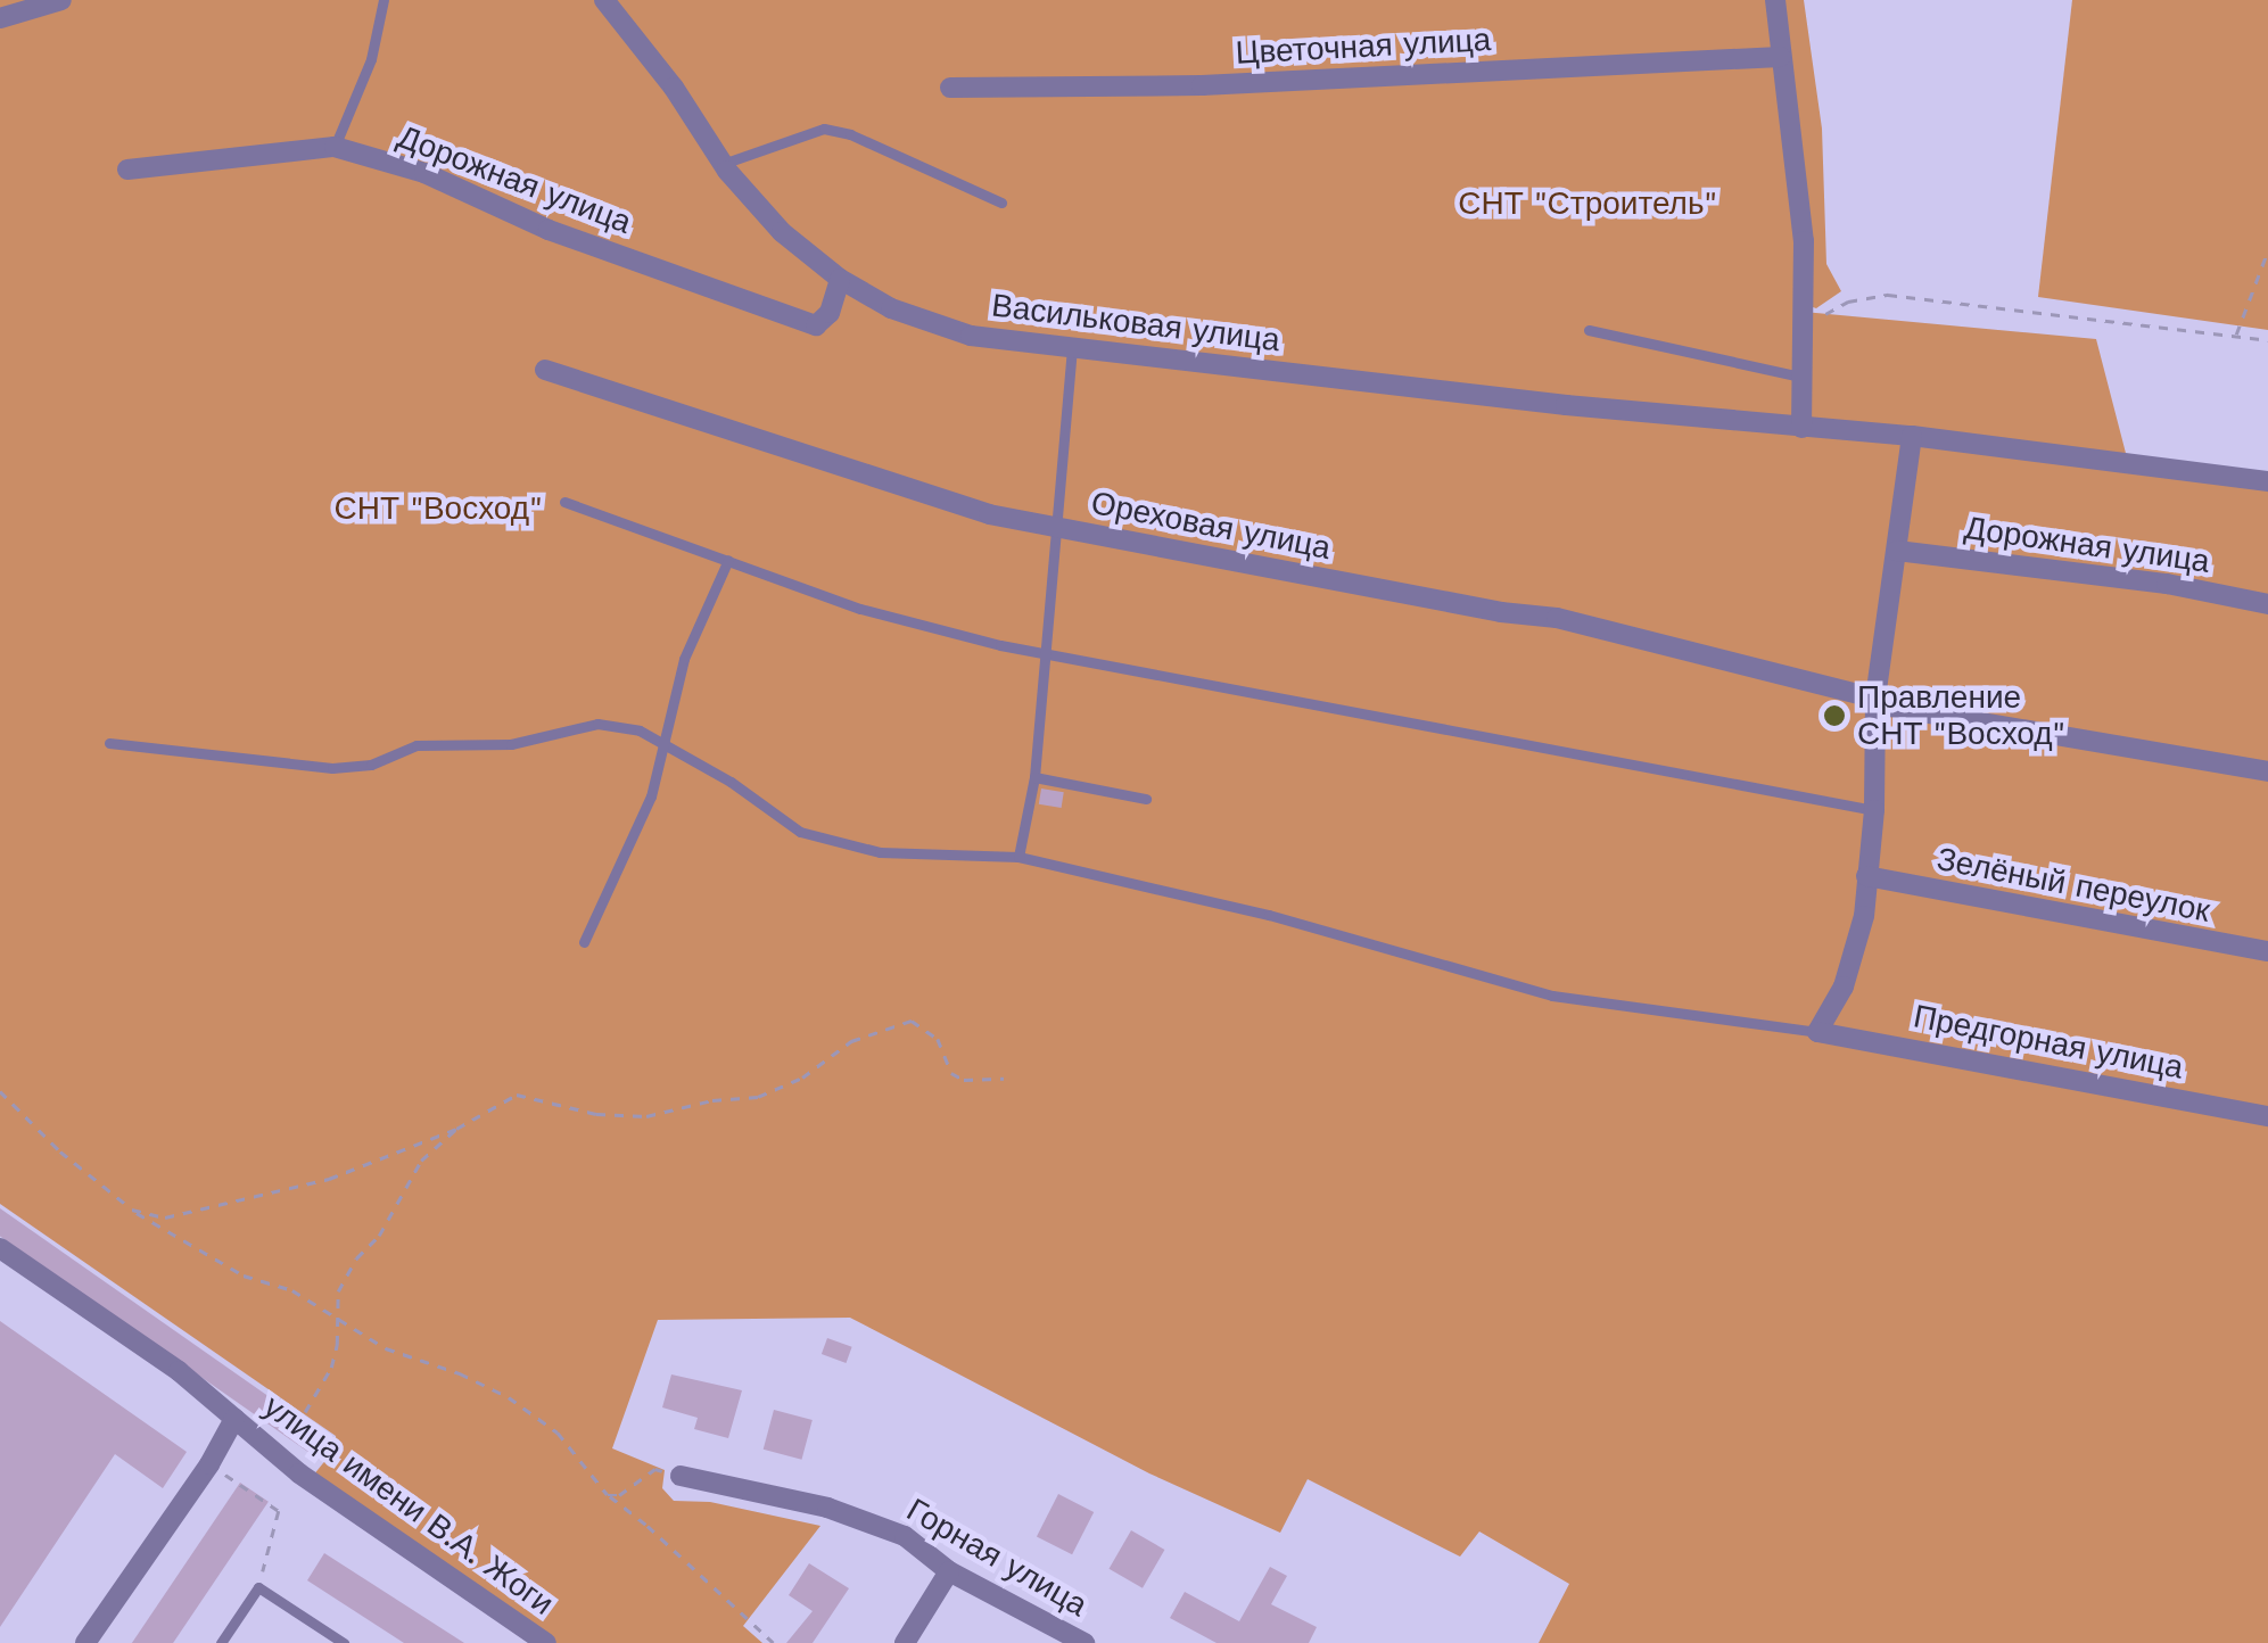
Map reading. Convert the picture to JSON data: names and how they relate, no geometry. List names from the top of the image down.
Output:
{
  "streets": {
    "street": [
      "Цветочная улица",
      "Дорожная улица",
      "Васильковая улица",
      "Ореховая улица",
      "Зелёный переулок",
      "Предгорная улица",
      "улица имени В.А. Жоги",
      "Горная улица"
    ]
  },
  "crossings": [
    ["Дорожная улица", "Васильковая улица"]
  ],
  "parks": ["СНТ \"Строитель\"", "СНТ \"Восход\""],
  "places": ["Правление СНТ \"Восход\""]
}
